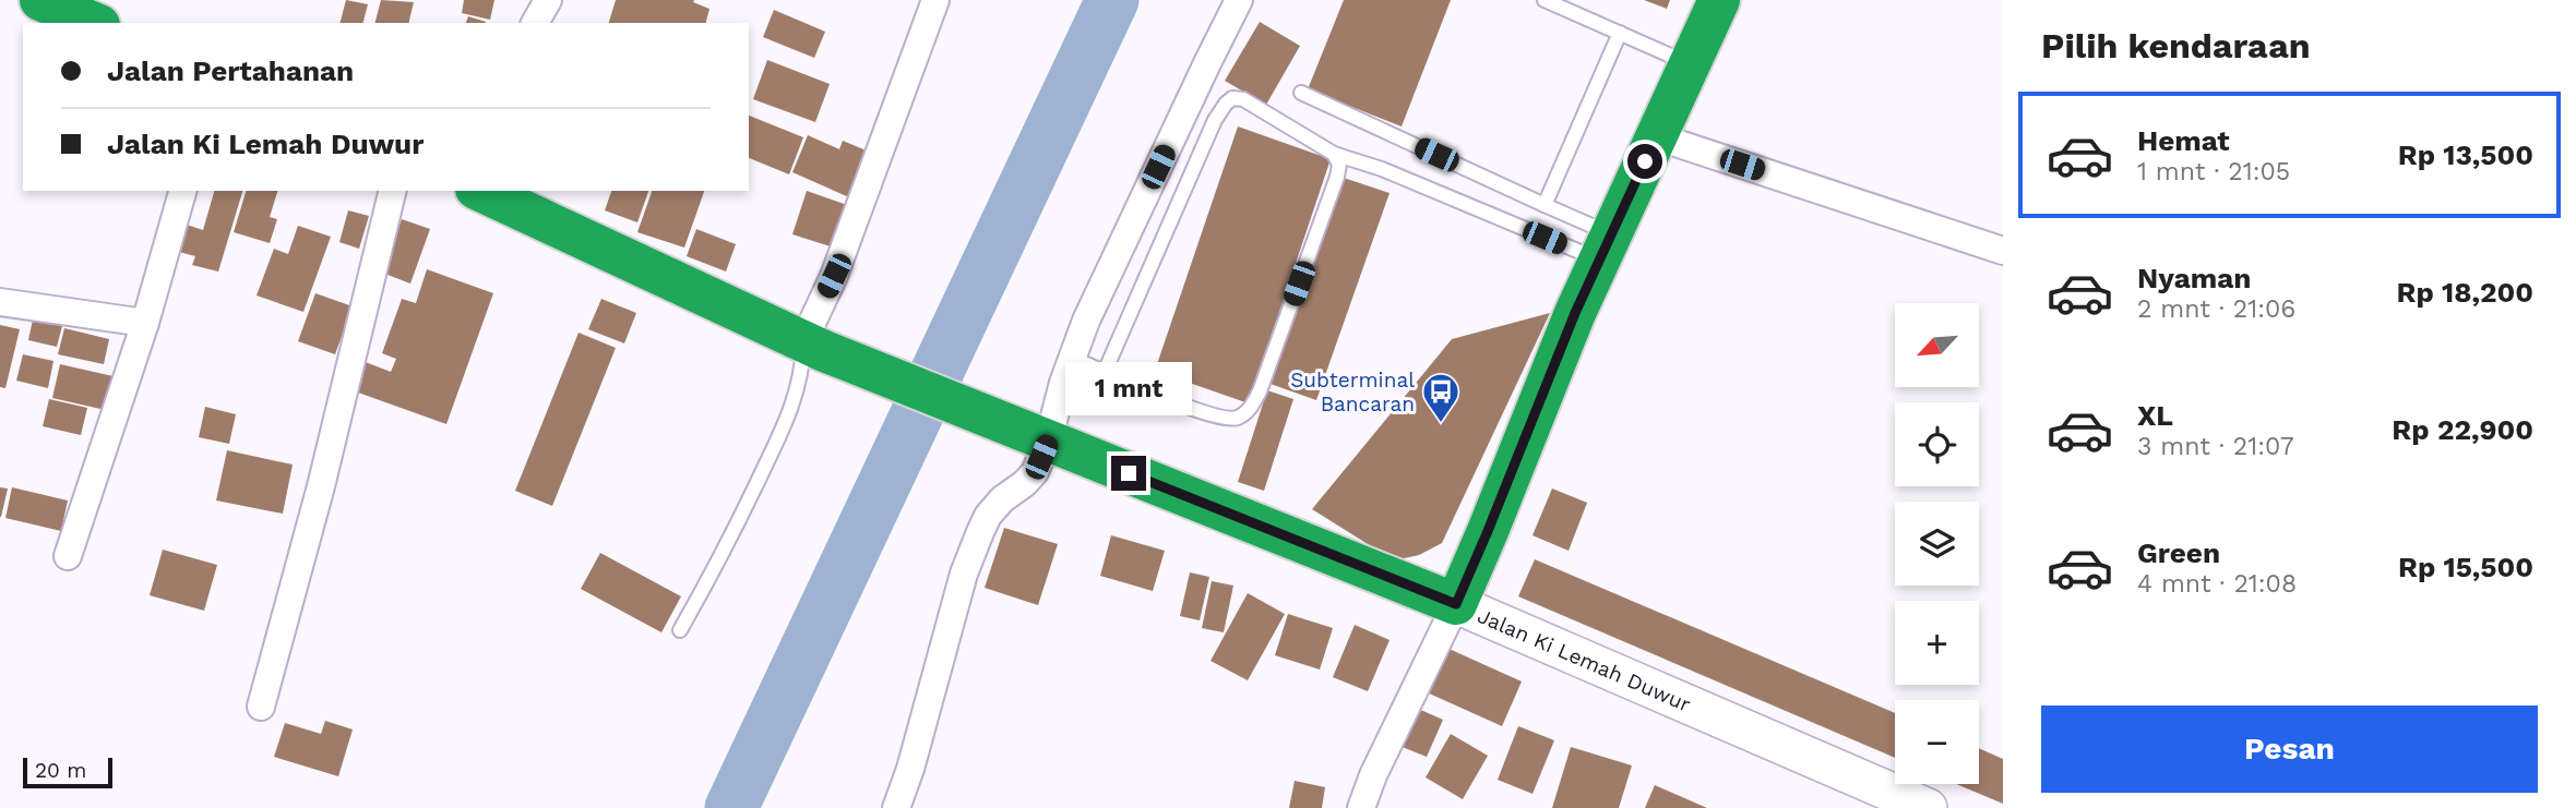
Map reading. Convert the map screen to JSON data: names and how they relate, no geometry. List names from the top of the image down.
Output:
{
  "streets": {
    "highway": ["Jalan Ki Lemah Duwur"]
  },
  "places": {
    "bus stop": ["Subterminal Bancaran"]
  },
  "scale_bar": "20 m",
  "north": "bottom left",
  "page": {
    "heading": "Pilih kendaraan",
    "banner": ["Jalan Pertahanan", "Jalan Ki Lemah Duwur"],
    "list": [
      {
        "name": "Hemat",
        "note": "1 mnt · 21:05",
        "value": "Rp 13,500"
      },
      {
        "name": "Nyaman",
        "note": "2 mnt · 21:06",
        "value": "Rp 18,200"
      },
      {
        "name": "XL",
        "note": "3 mnt · 21:07",
        "value": "Rp 22,900"
      },
      {
        "name": "Green",
        "note": "4 mnt · 21:08",
        "value": "Rp 15,500"
      }
    ],
    "map_buttons": ["+", "−"],
    "bubble": "1 mnt",
    "buttons": "Pesan",
    "scale": "20 m"
  }
}
